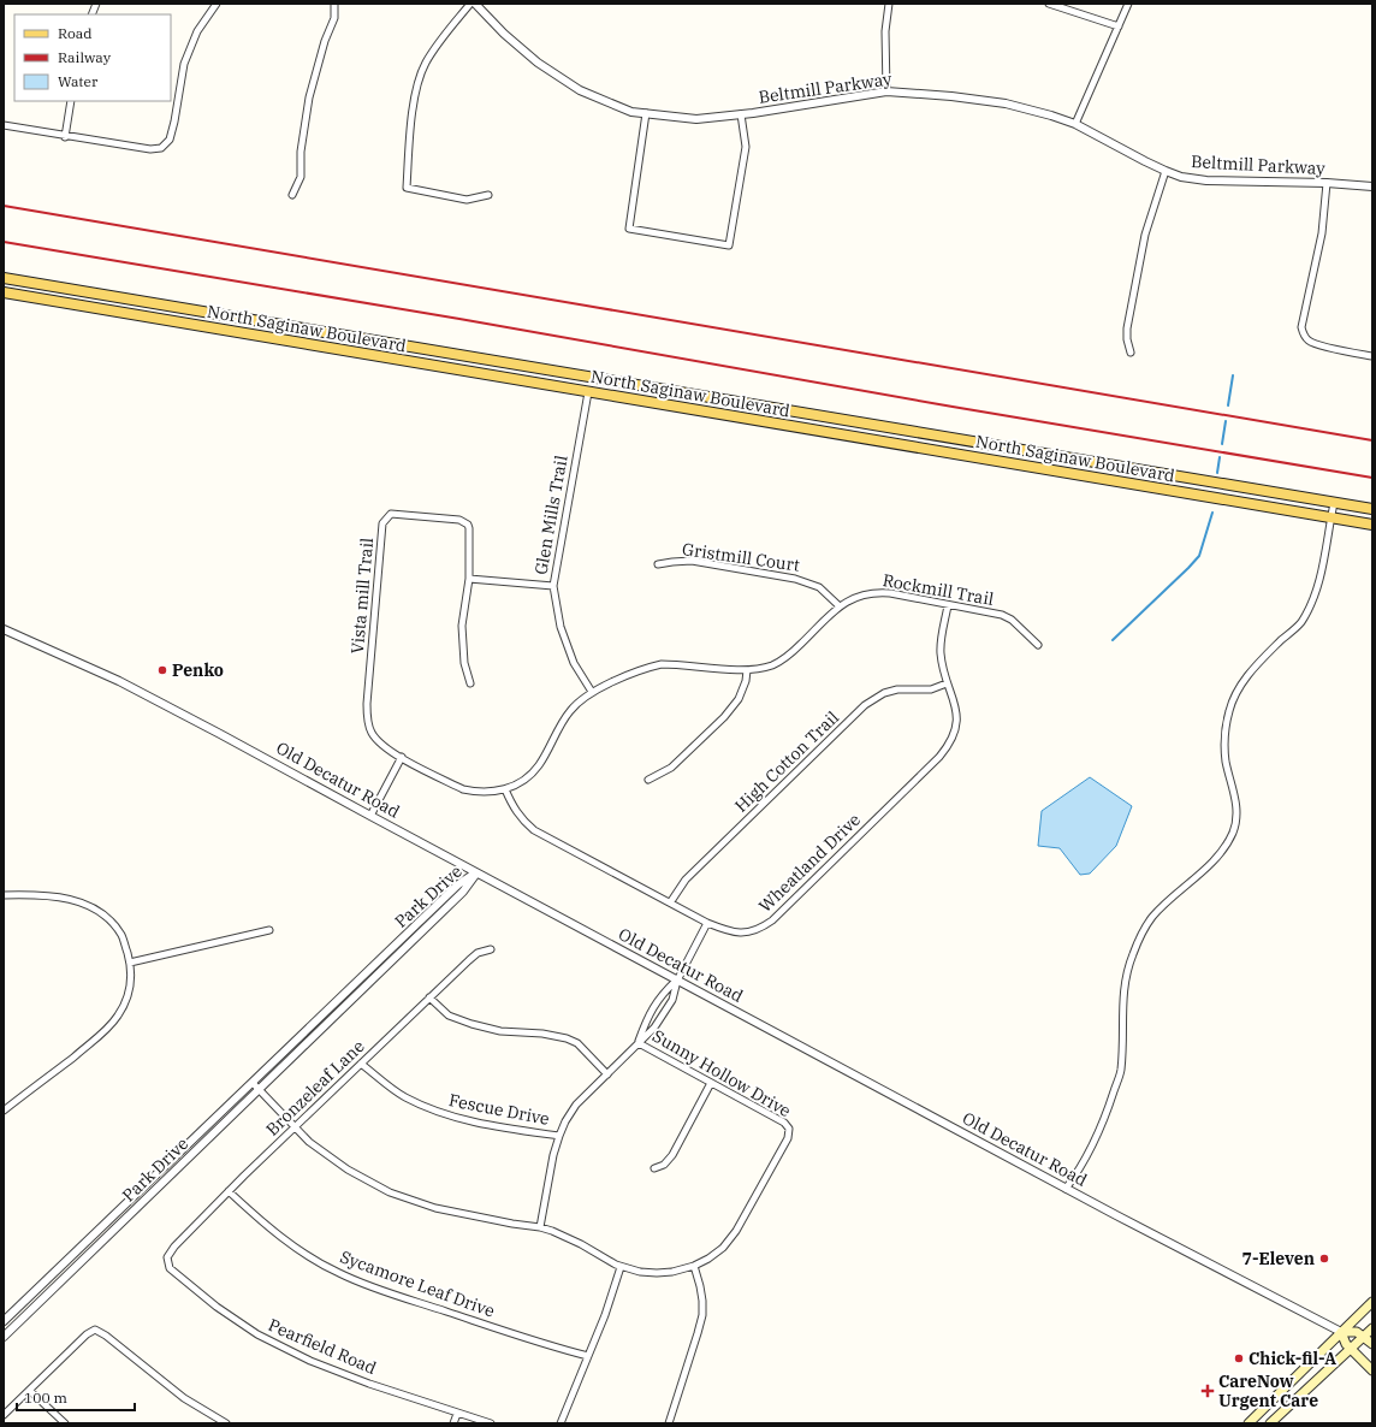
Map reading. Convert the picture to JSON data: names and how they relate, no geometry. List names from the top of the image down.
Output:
{
  "streets": {
    "main road": ["North Saginaw Boulevard", "Old Decatur Road"],
    "street": [
      "Beltmill Parkway",
      "Glen Mills Trail",
      "Gristmill Court",
      "Rockmill Trail",
      "Vista mill Trail",
      "High Cotton Trail",
      "Wheatland Drive",
      "Park Drive",
      "Sunny Hollow Drive",
      "Bronzeleaf Lane",
      "Fescue Drive",
      "Sycamore Leaf Drive",
      "Pearfield Road"
    ]
  },
  "crossings": [
    ["North Saginaw Boulevard", "Glen Mills Trail"],
    ["Glen Mills Trail", "Rockmill Trail"],
    ["Gristmill Court", "Rockmill Trail"],
    ["Rockmill Trail", "Vista mill Trail"],
    ["Rockmill Trail", "Wheatland Drive"],
    ["High Cotton Trail", "Wheatland Drive"],
    ["Old Decatur Road", "Park Drive"],
    ["Bronzeleaf Lane", "Fescue Drive"],
    ["Bronzeleaf Lane", "Sycamore Leaf Drive"],
    ["Bronzeleaf Lane", "Pearfield Road"]
  ],
  "places": {
    "other": ["Penko", "7-Eleven", "Chick-fil-A"],
    "health": ["CareNow Urgent Care"]
  },
  "legend": ["Road", "Railway", "Water"],
  "scale_bar": "100 m"
}
